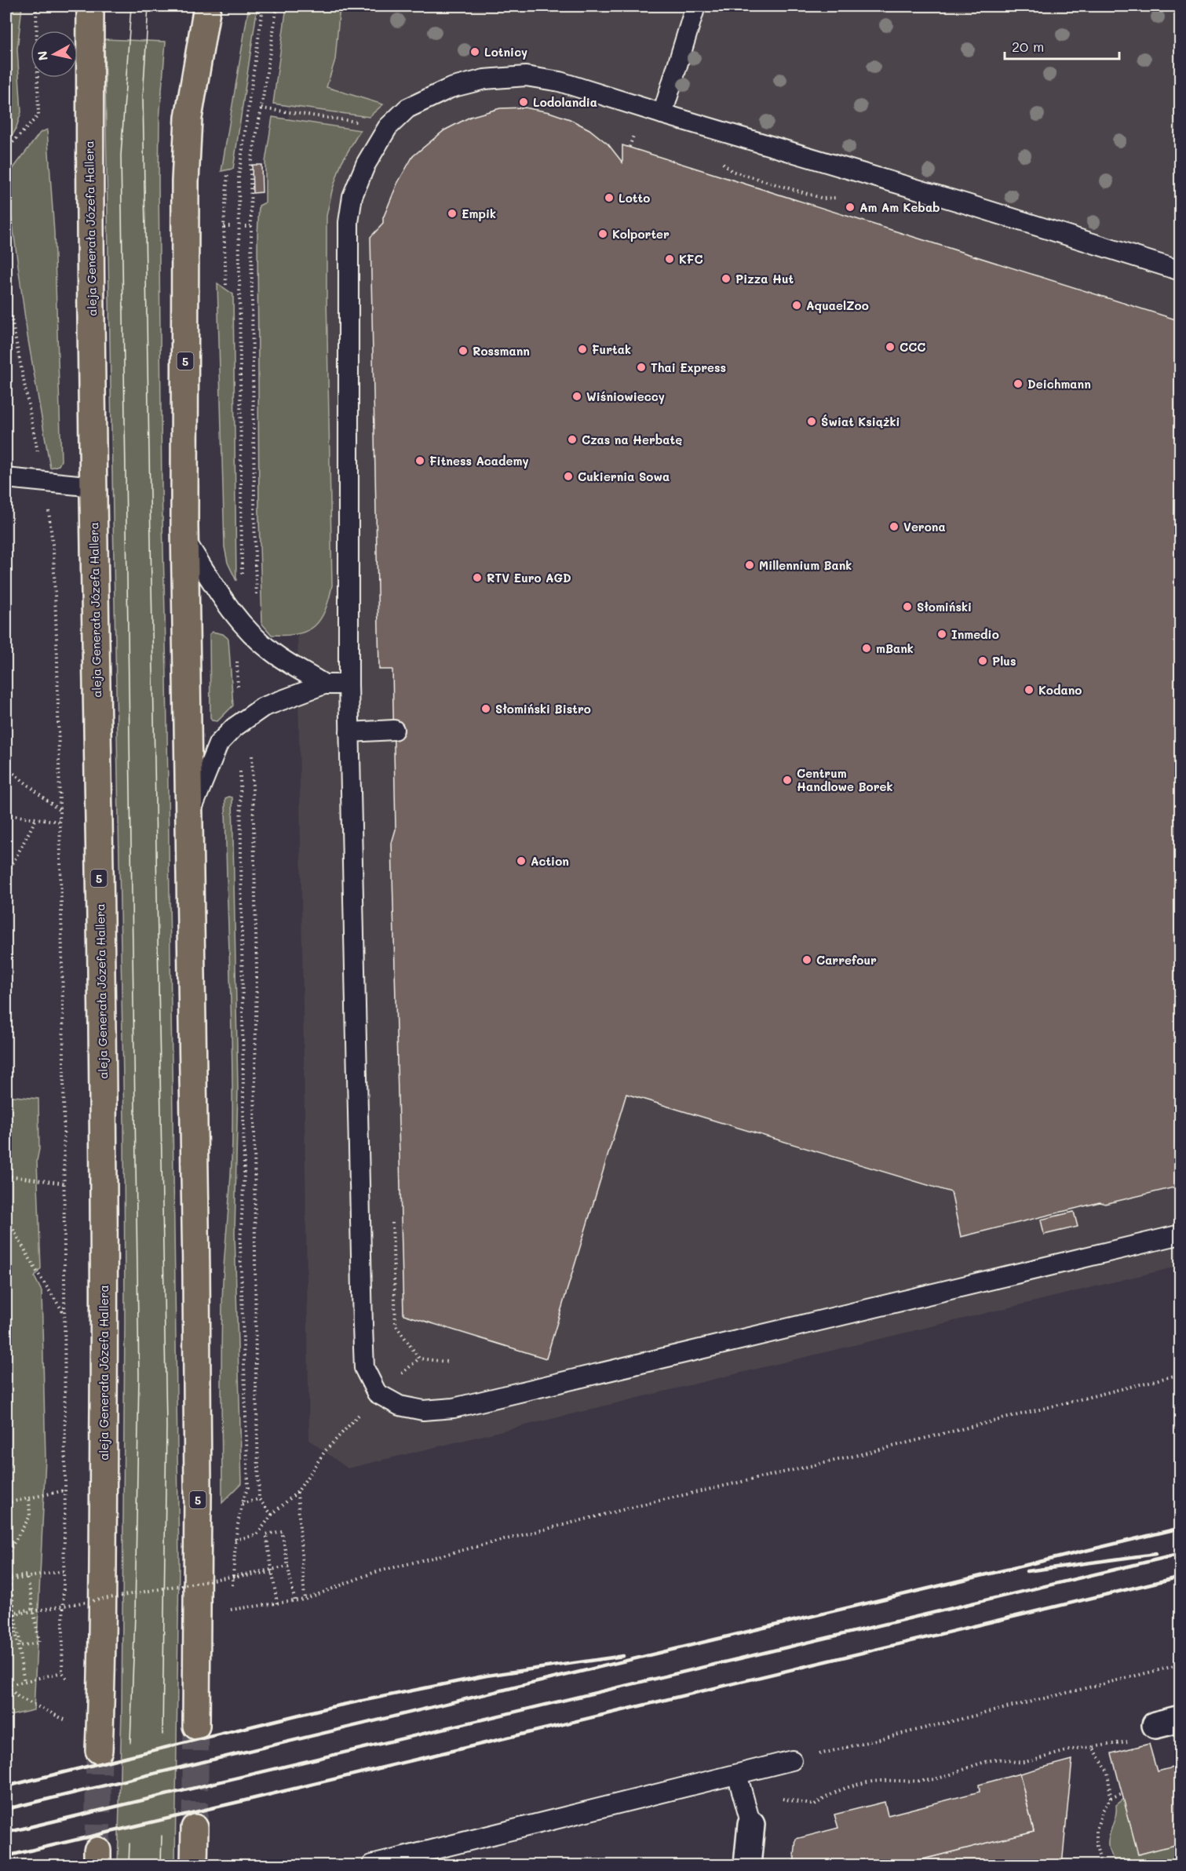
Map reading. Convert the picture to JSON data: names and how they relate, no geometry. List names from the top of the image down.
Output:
{
  "streets": {
    "main road": ["aleja Generała Józefa Hallera", "5"]
  },
  "places": [
    "Lotnicy",
    "Lodolandia",
    "Lotto",
    "Am Am Kebab",
    "Empik",
    "Kolporter",
    "KFC",
    "Pizza Hut",
    "AquaelZoo",
    "CCC",
    "Furtak",
    "Rossmann",
    "Thai Express",
    "Deichmann",
    "Wiśniowieccy",
    "Świat Książki",
    "Czas na Herbatę",
    "Fitness Academy",
    "Cukiernia Sowa",
    "Verona",
    "Millennium Bank",
    "RTV Euro AGD",
    "Słomiński",
    "Inmedio",
    "mBank",
    "Plus",
    "Kodano",
    "Słomiński Bistro",
    "Centrum Handlowe Borek",
    "Action",
    "Carrefour"
  ],
  "scale_bar": "20 m",
  "north": "left"
}
